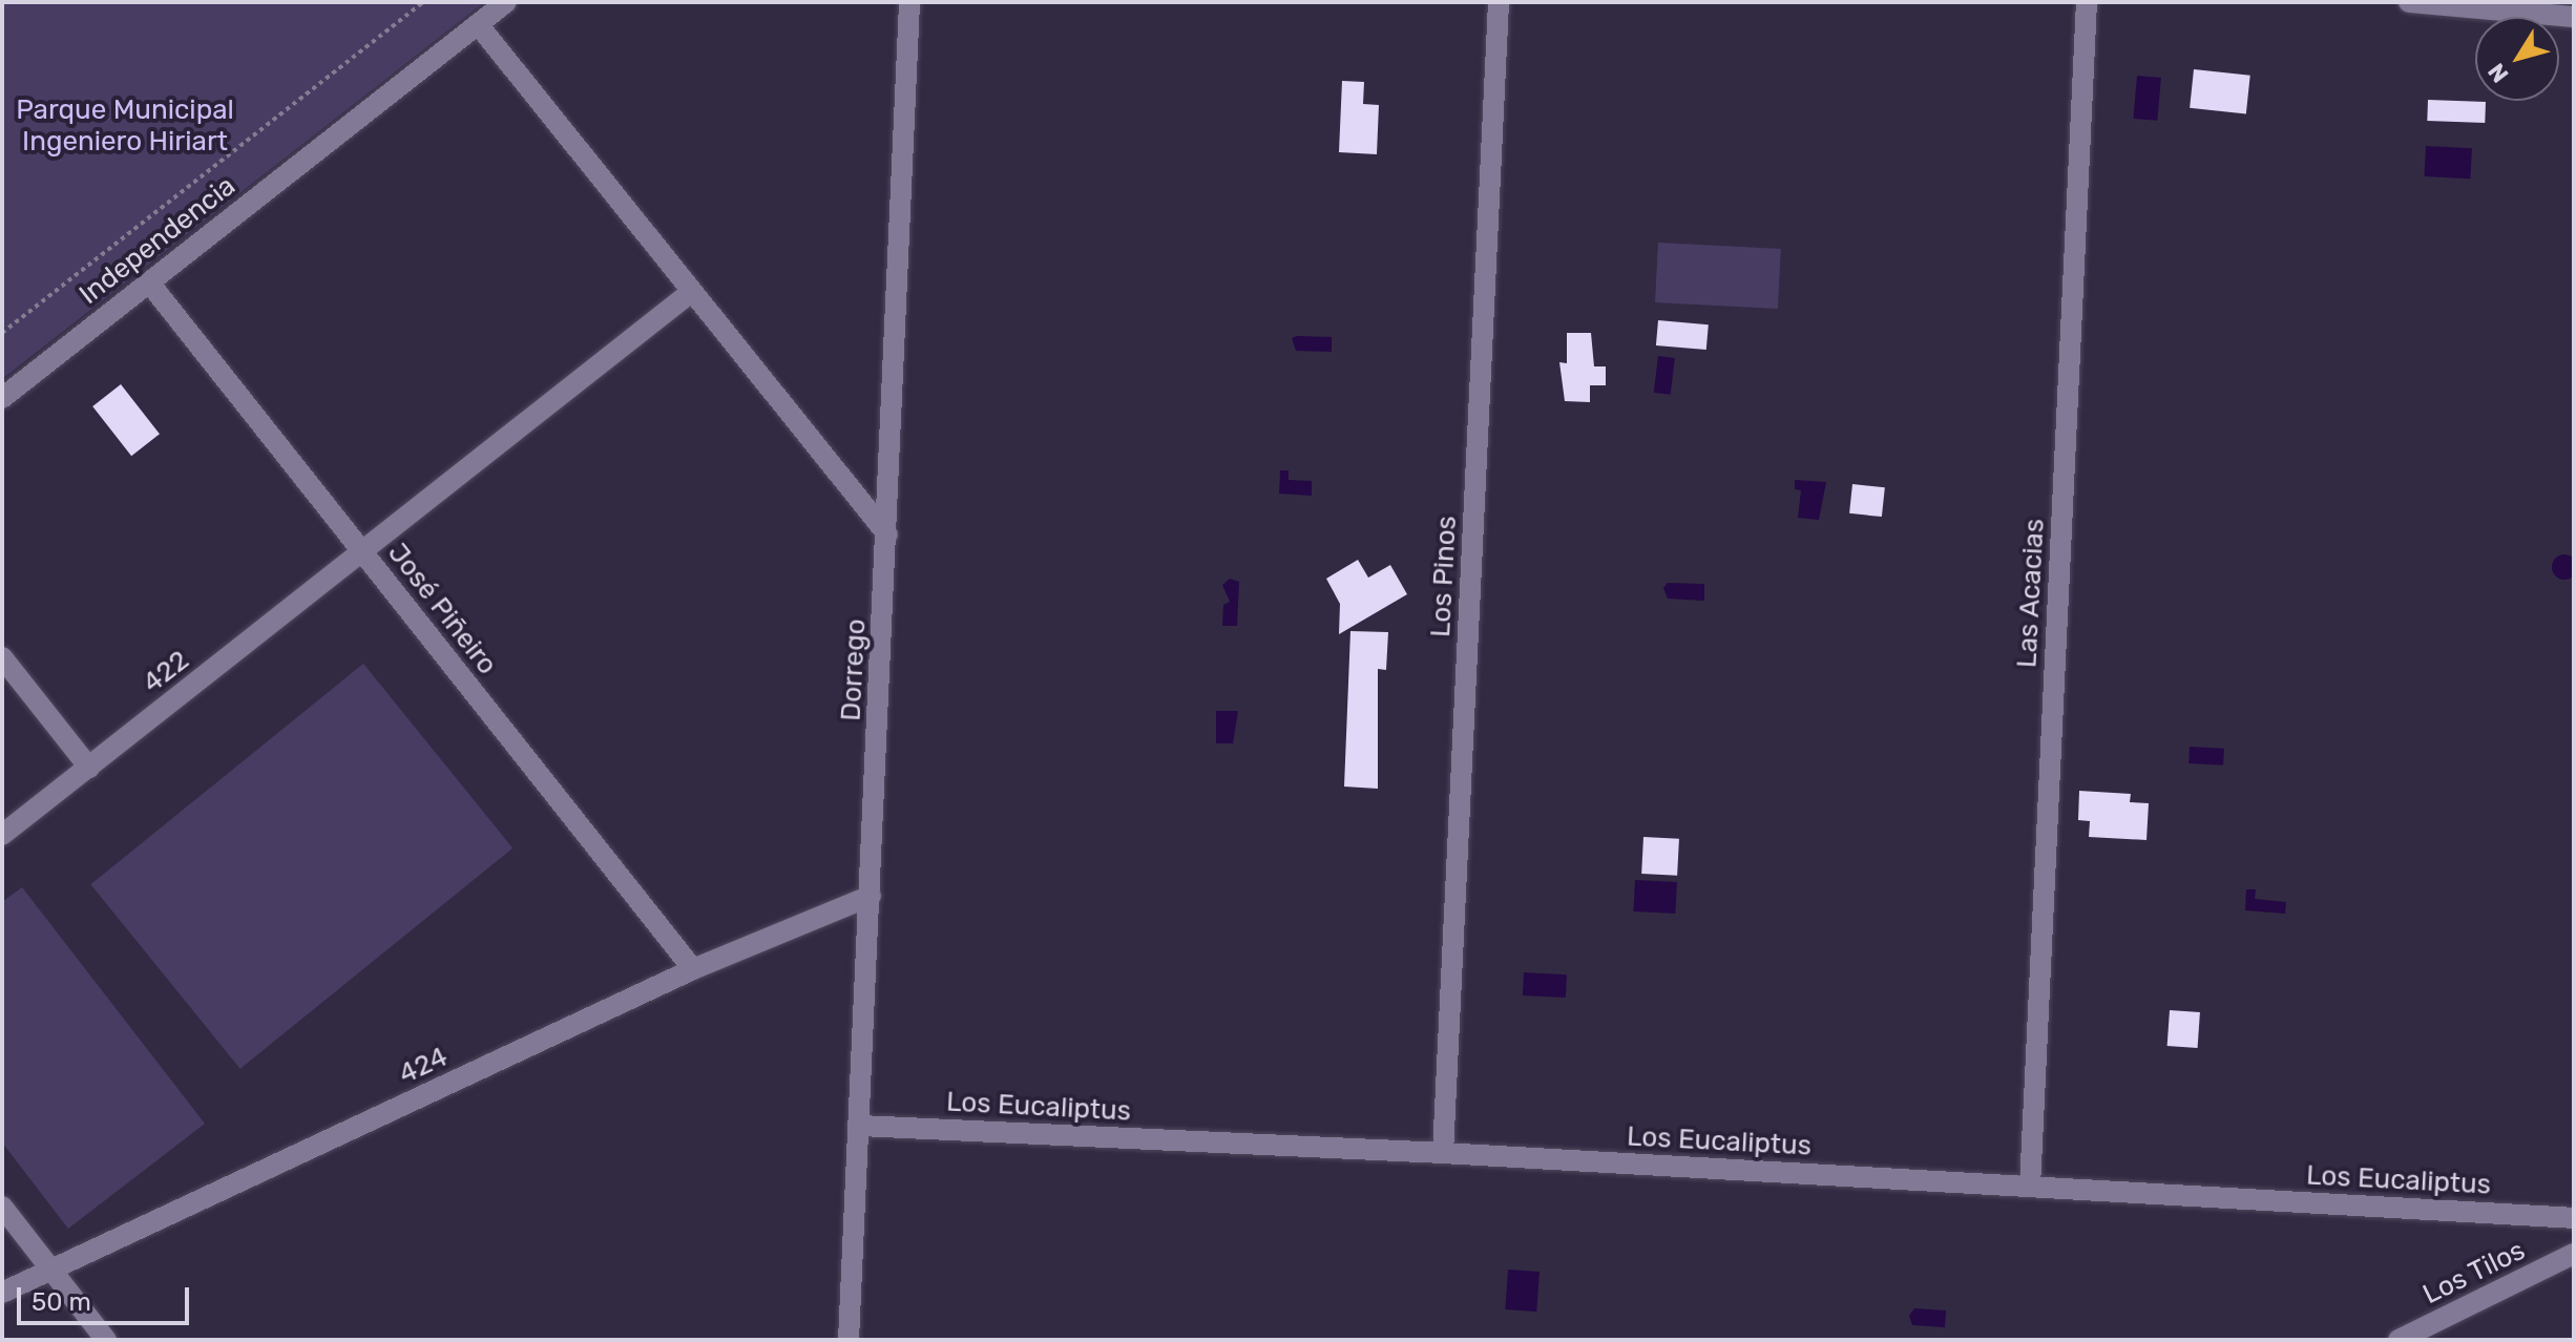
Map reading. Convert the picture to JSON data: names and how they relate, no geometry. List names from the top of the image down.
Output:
{
  "streets": {
    "street": [
      "Independencia",
      "Los Pinos",
      "Las Acacias",
      "José Piñeiro",
      "Dorrego",
      "422",
      "424",
      "Los Eucaliptus",
      "Los Tilos"
    ]
  },
  "crossings": [
    ["Independencia", "José Piñeiro"],
    ["Los Pinos", "Los Eucaliptus"],
    ["Las Acacias", "Los Eucaliptus"],
    ["José Piñeiro", "422"],
    ["José Piñeiro", "424"],
    ["Dorrego", "424"],
    ["Dorrego", "Los Eucaliptus"]
  ],
  "parks": ["Parque Municipal Ingeniero Hiriart"],
  "scale_bar": "50 m",
  "north": "bottom left"
}
